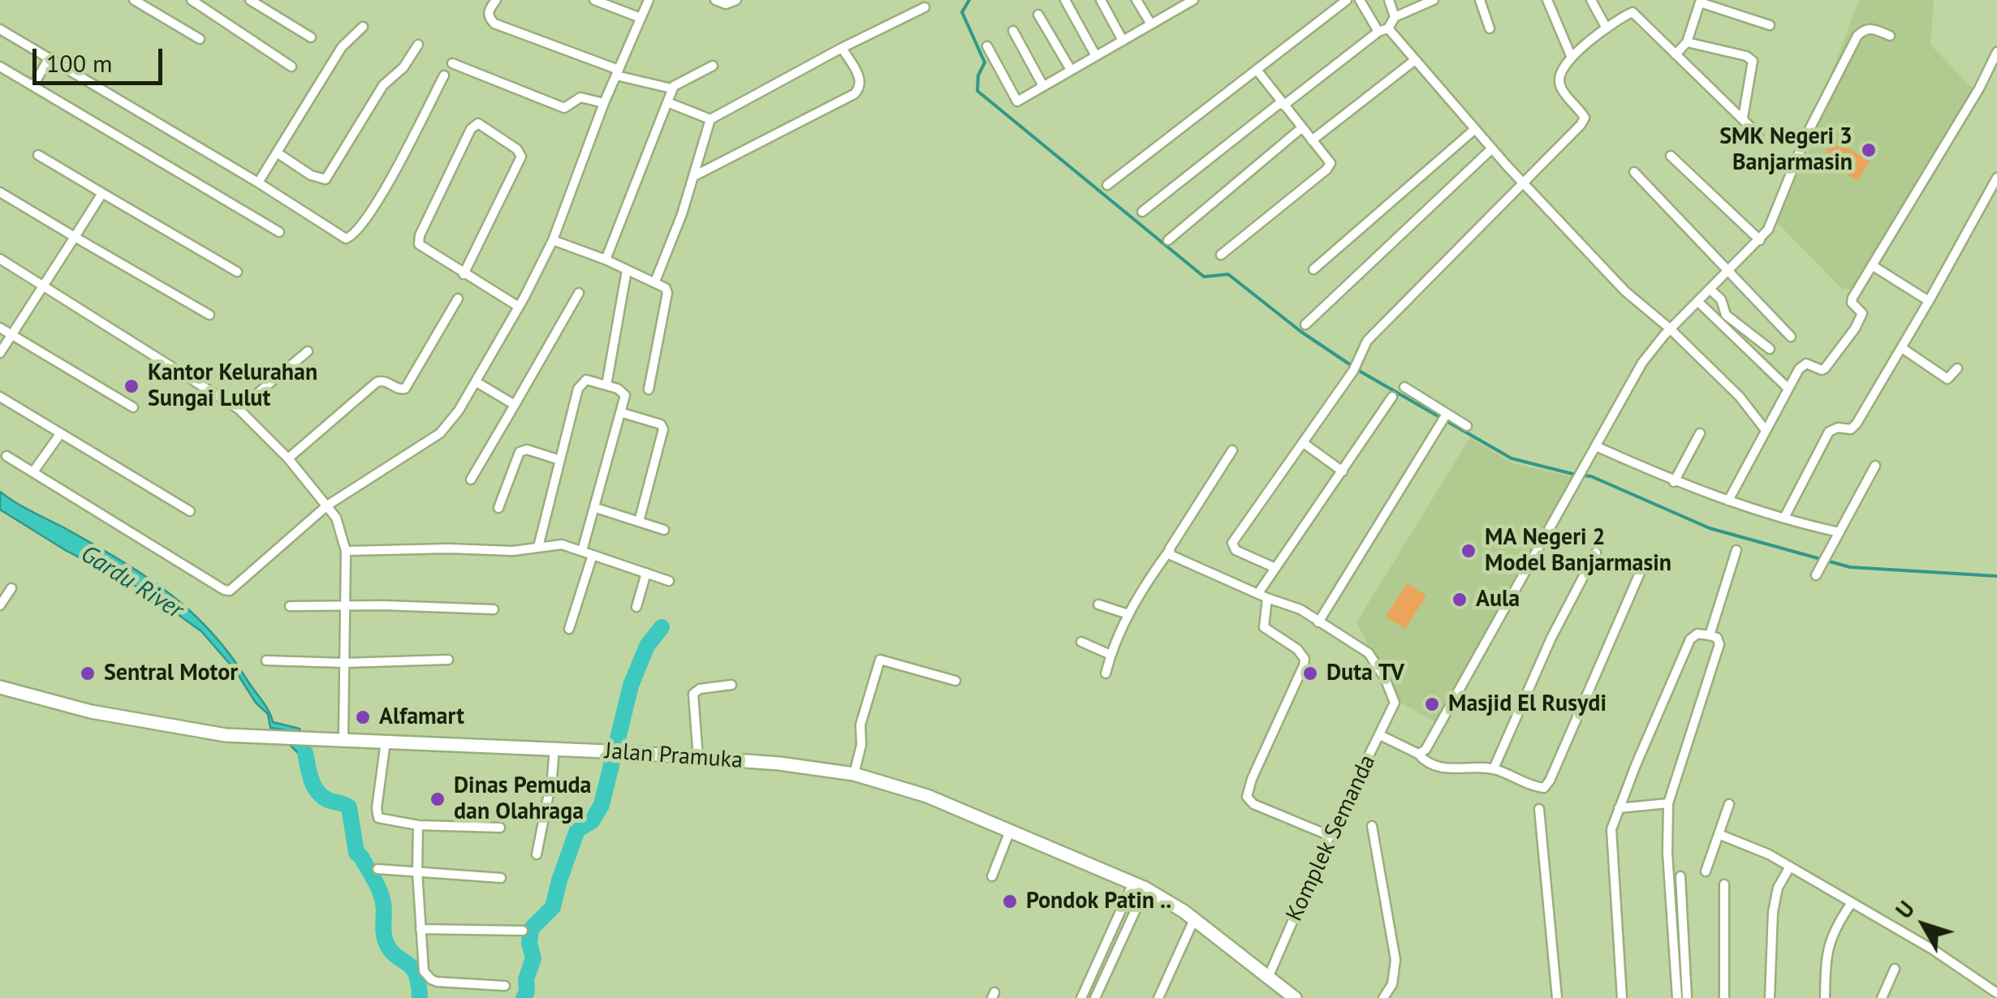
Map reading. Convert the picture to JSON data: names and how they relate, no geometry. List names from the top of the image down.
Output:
{
  "streets": {
    "main road": ["Jalan Pramuka"],
    "street": ["Komplek Semanda"]
  },
  "crossings": [
    ["Jalan Pramuka", "Komplek Semanda"]
  ],
  "water": ["Gardu River"],
  "places": [
    "SMK Negeri 3 Banjarmasin",
    "Kantor Kelurahan Sungai Lulut",
    "MA Negeri 2 Model Banjarmasin",
    "Aula",
    "Sentral Motor",
    "Duta TV",
    "Masjid El Rusydi",
    "Alfamart",
    "Dinas Pemuda dan Olahraga",
    "Pondok Patin .."
  ],
  "scale_bar": "100 m",
  "north": "top left"
}
